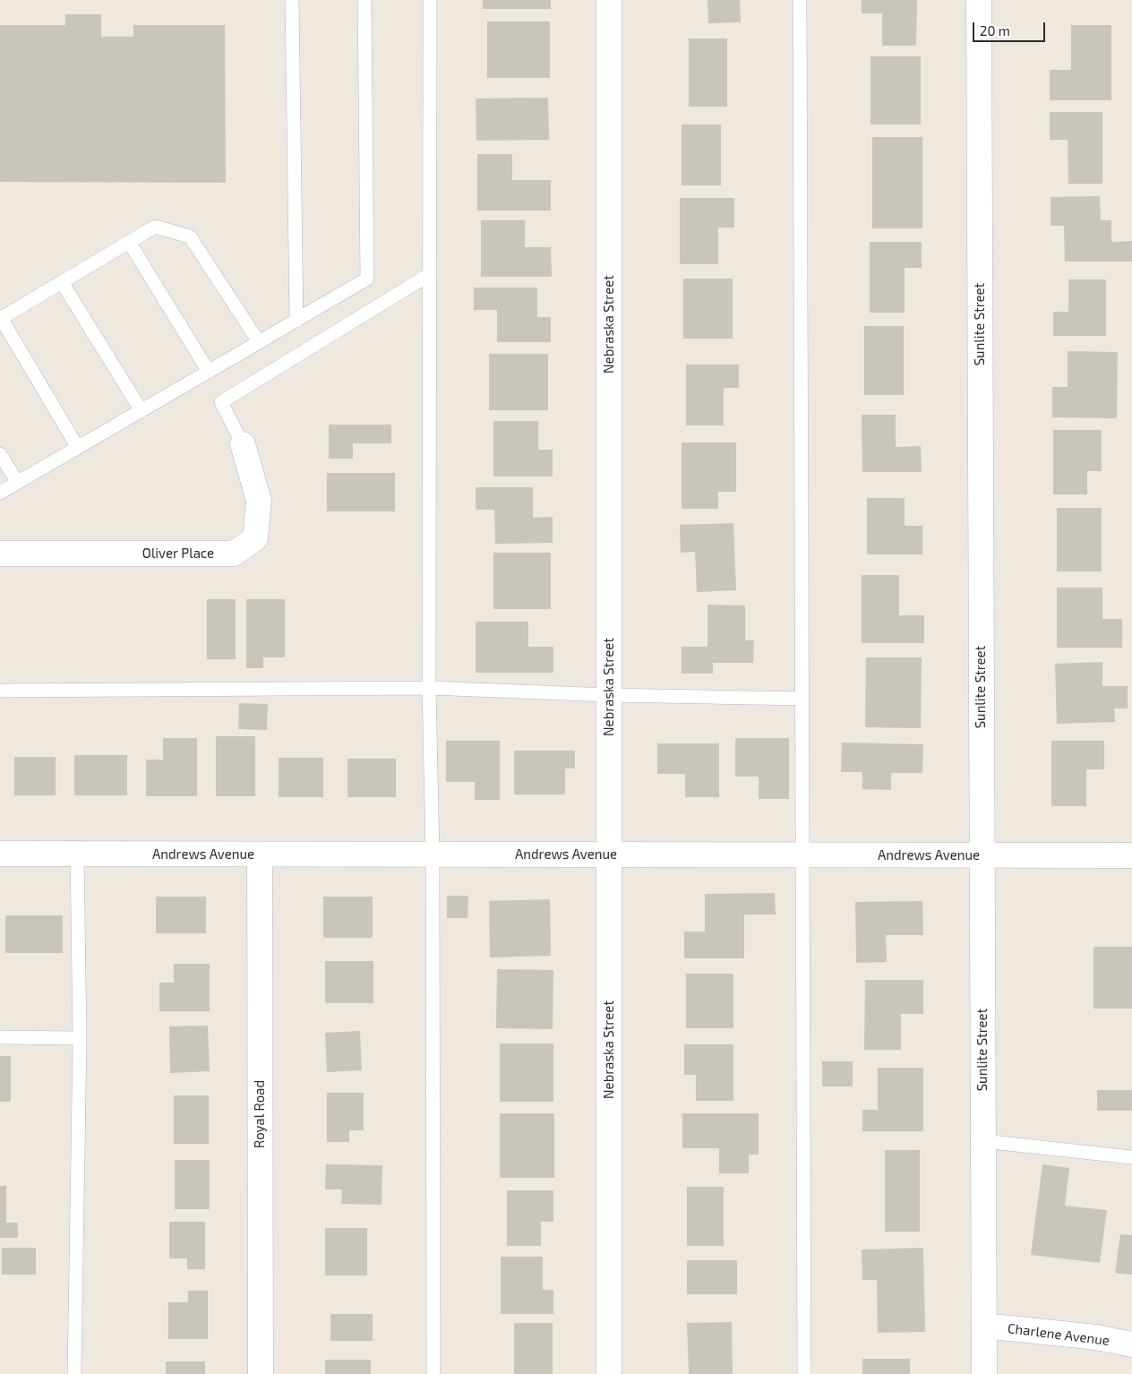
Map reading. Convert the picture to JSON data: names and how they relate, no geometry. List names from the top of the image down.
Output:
{
  "streets": {
    "street": [
      "Nebraska Street",
      "Sunlite Street",
      "Oliver Place",
      "Andrews Avenue",
      "Royal Road",
      "Charlene Avenue"
    ]
  },
  "crossings": [
    ["Nebraska Street", "Andrews Avenue"],
    ["Sunlite Street", "Andrews Avenue"],
    ["Sunlite Street", "Charlene Avenue"],
    ["Andrews Avenue", "Royal Road"]
  ],
  "scale_bar": "20 m"
}
